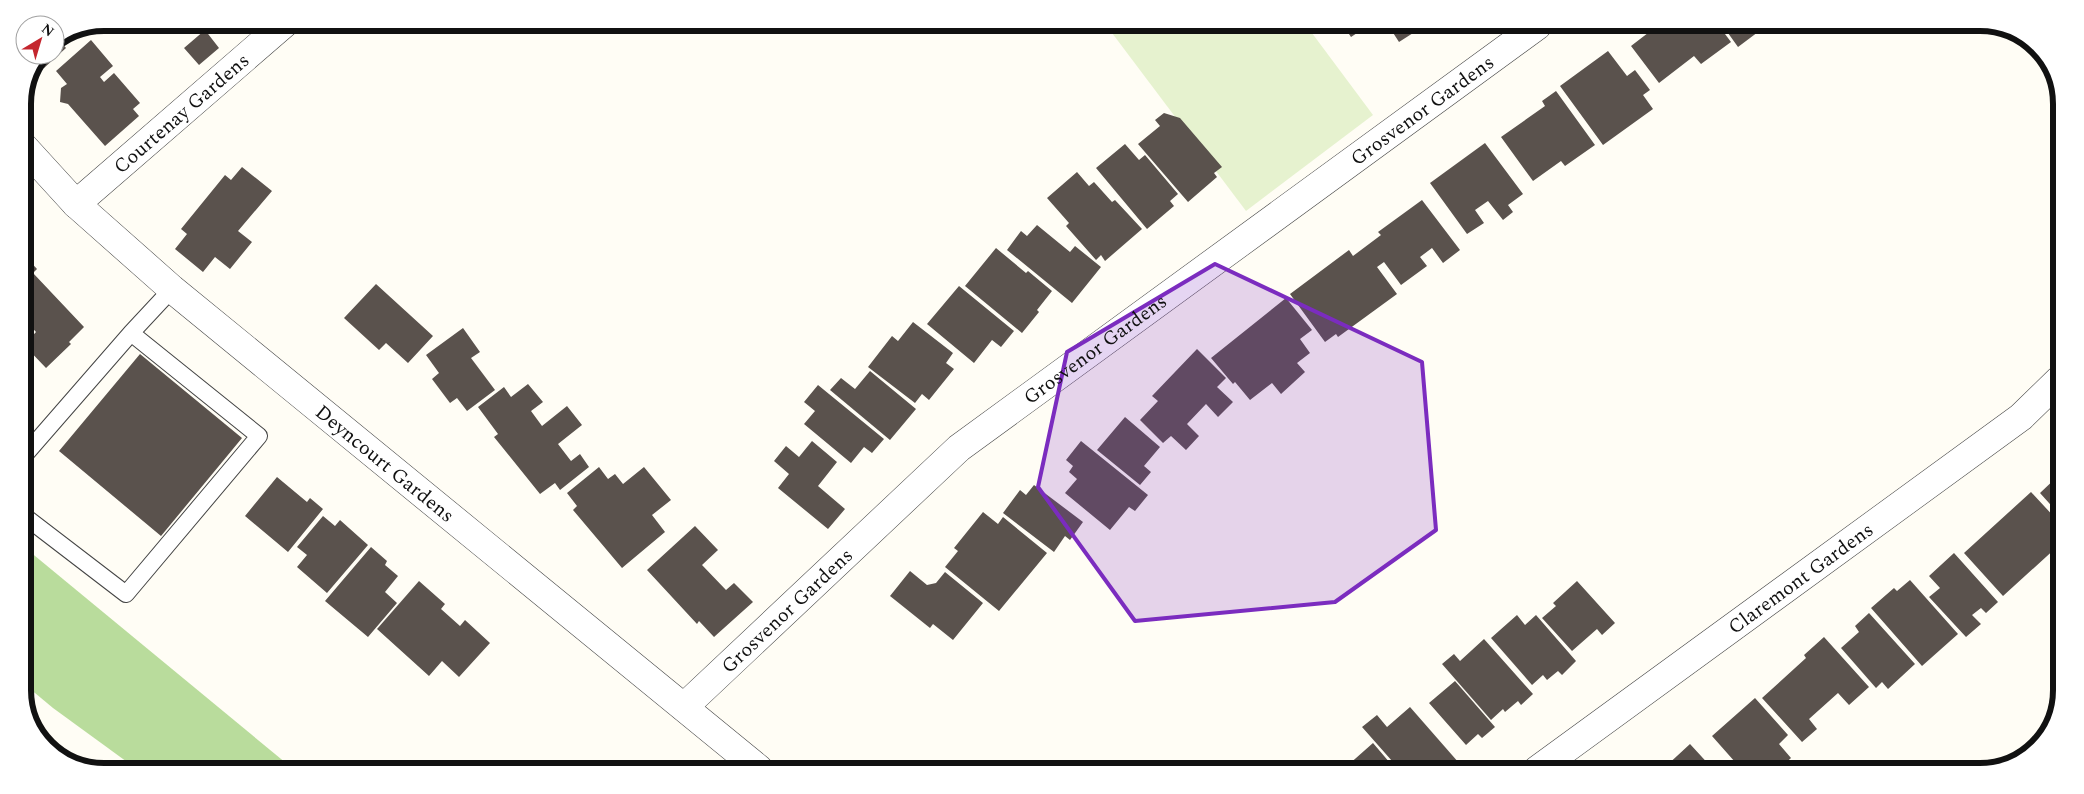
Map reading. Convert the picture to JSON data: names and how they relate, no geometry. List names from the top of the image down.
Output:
{
  "streets": {
    "street": [
      "Grosvenor Gardens",
      "Courtenay Gardens",
      "Deyncourt Gardens",
      "Claremont Gardens"
    ]
  },
  "crossings": [
    ["Grosvenor Gardens", "Deyncourt Gardens"],
    ["Courtenay Gardens", "Deyncourt Gardens"]
  ],
  "north": "top right"
}
